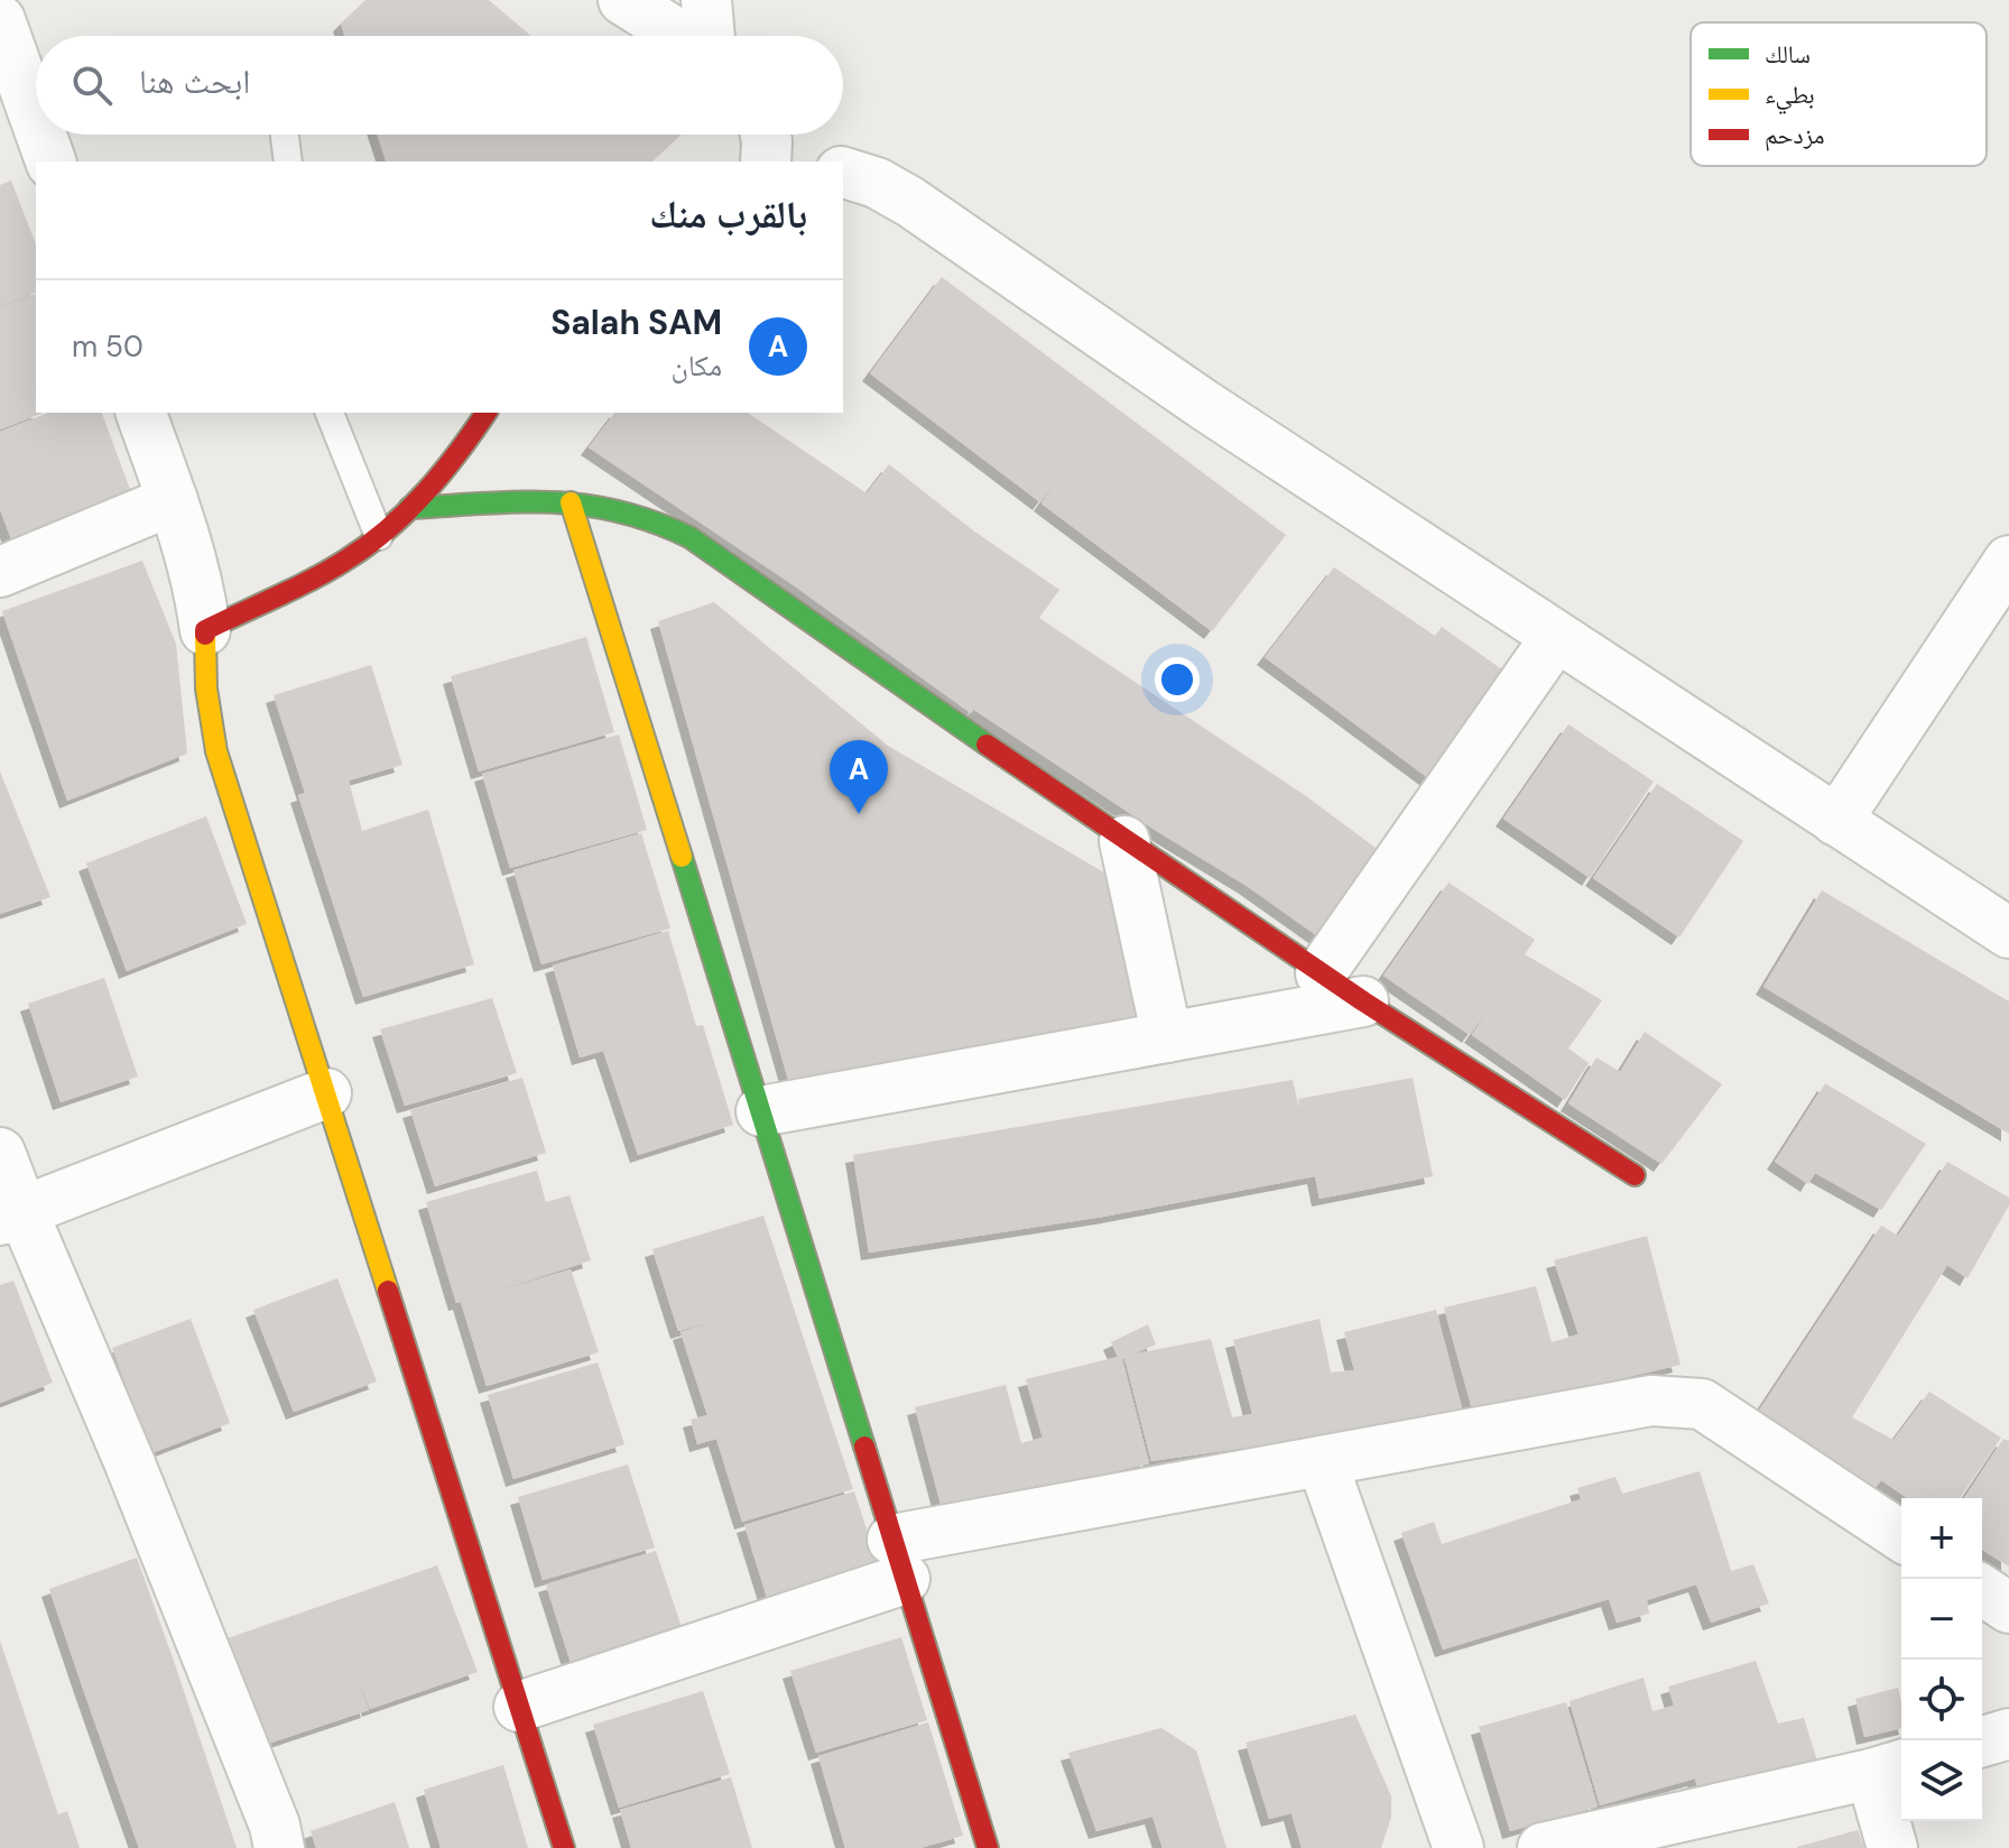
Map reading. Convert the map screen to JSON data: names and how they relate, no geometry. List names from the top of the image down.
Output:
{
  "legend": ["سالك", "بطيء", "مزدحم"],
  "page": {
    "search": "ابحث هنا",
    "heading": "بالقرب منك",
    "list": [
      {
        "mark": "A",
        "name": "Salah SAM",
        "note": "مكان",
        "value": "50 m"
      }
    ],
    "pins": "A",
    "map_buttons": ["+", "−"]
  }
}
